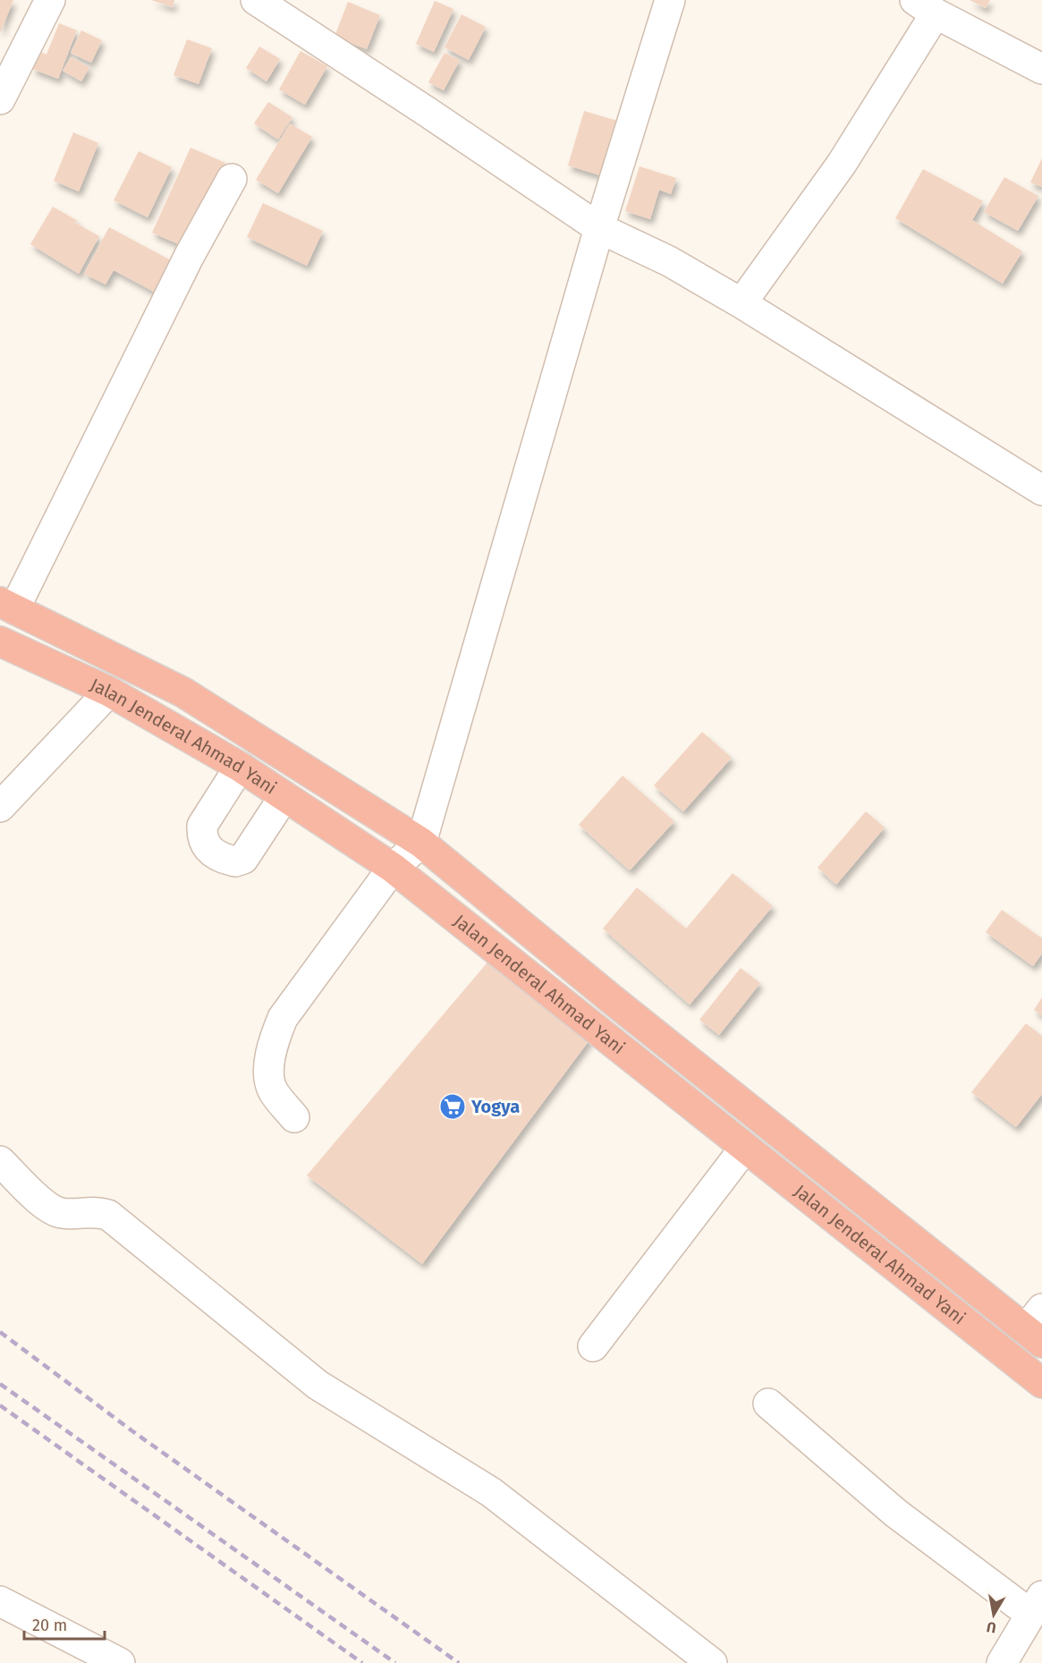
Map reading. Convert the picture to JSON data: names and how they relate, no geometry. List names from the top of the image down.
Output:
{
  "streets": {
    "highway": ["Jalan Jenderal Ahmad Yani"]
  },
  "places": {
    "supermarket": ["Yogya"]
  },
  "scale_bar": "20 m",
  "north": "bottom"
}
